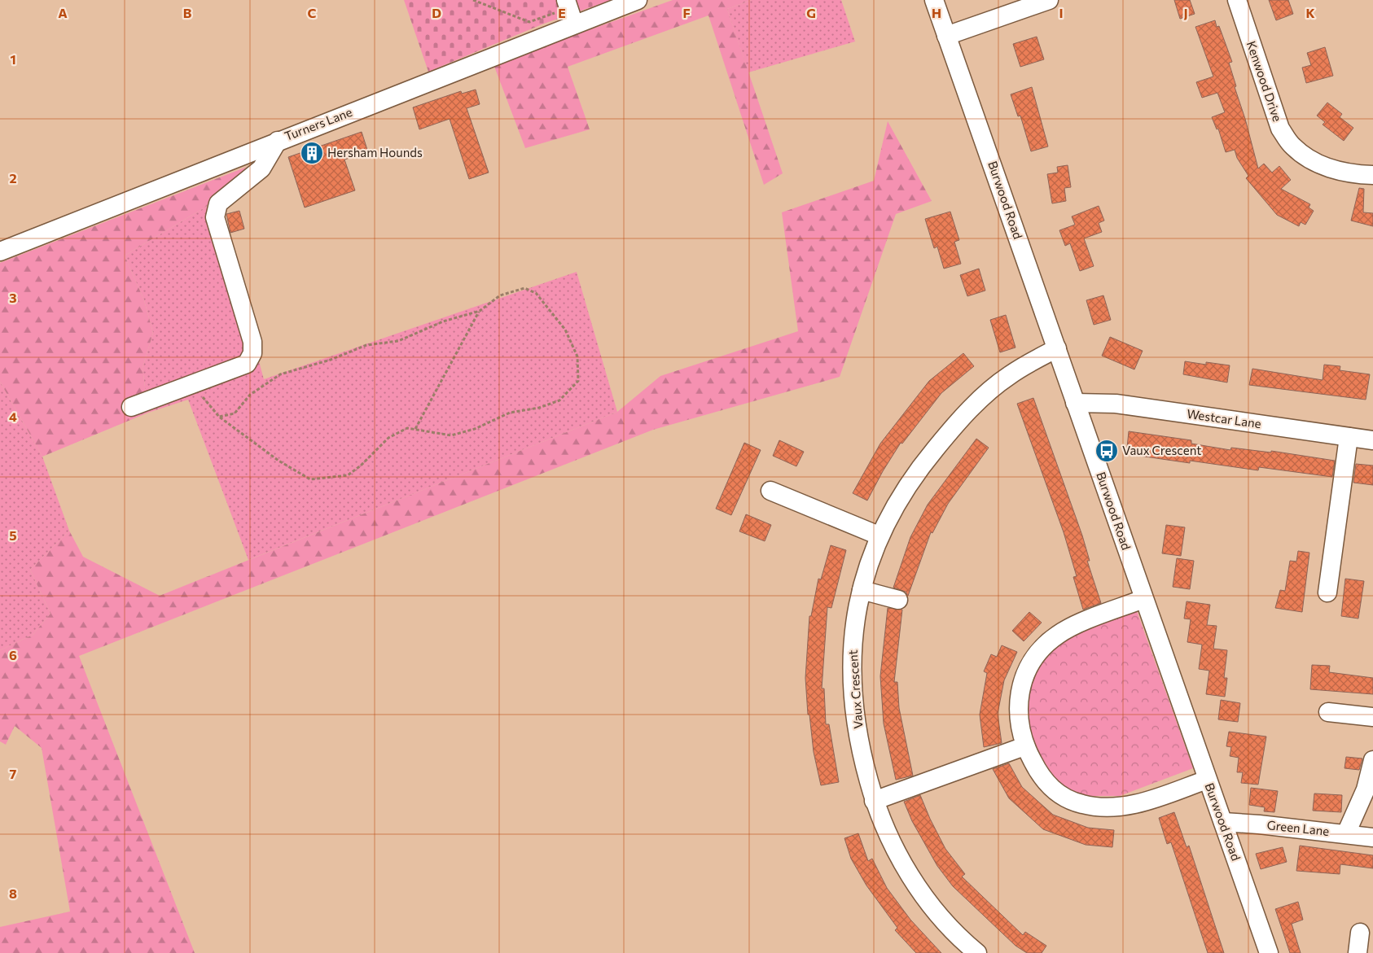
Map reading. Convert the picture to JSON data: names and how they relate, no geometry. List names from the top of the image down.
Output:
{
  "streets": {
    "street": [
      "Kenwood Drive",
      "Turners Lane",
      "Burwood Road",
      "Westcar Lane",
      "Vaux Crescent",
      "Green Lane"
    ]
  },
  "crossings": [
    ["Burwood Road", "Westcar Lane"],
    ["Burwood Road", "Vaux Crescent"],
    ["Burwood Road", "Green Lane"]
  ],
  "places": {
    "building": ["Hersham Hounds"],
    "bus stop": ["Vaux Crescent"]
  },
  "grid": {
    "columns": [
      "A",
      "B",
      "C",
      "D",
      "E",
      "F",
      "G",
      "H",
      "I",
      "J",
      "K"
    ],
    "rows": [
      "1",
      "2",
      "3",
      "4",
      "5",
      "6",
      "7",
      "8"
    ]
  }
}
